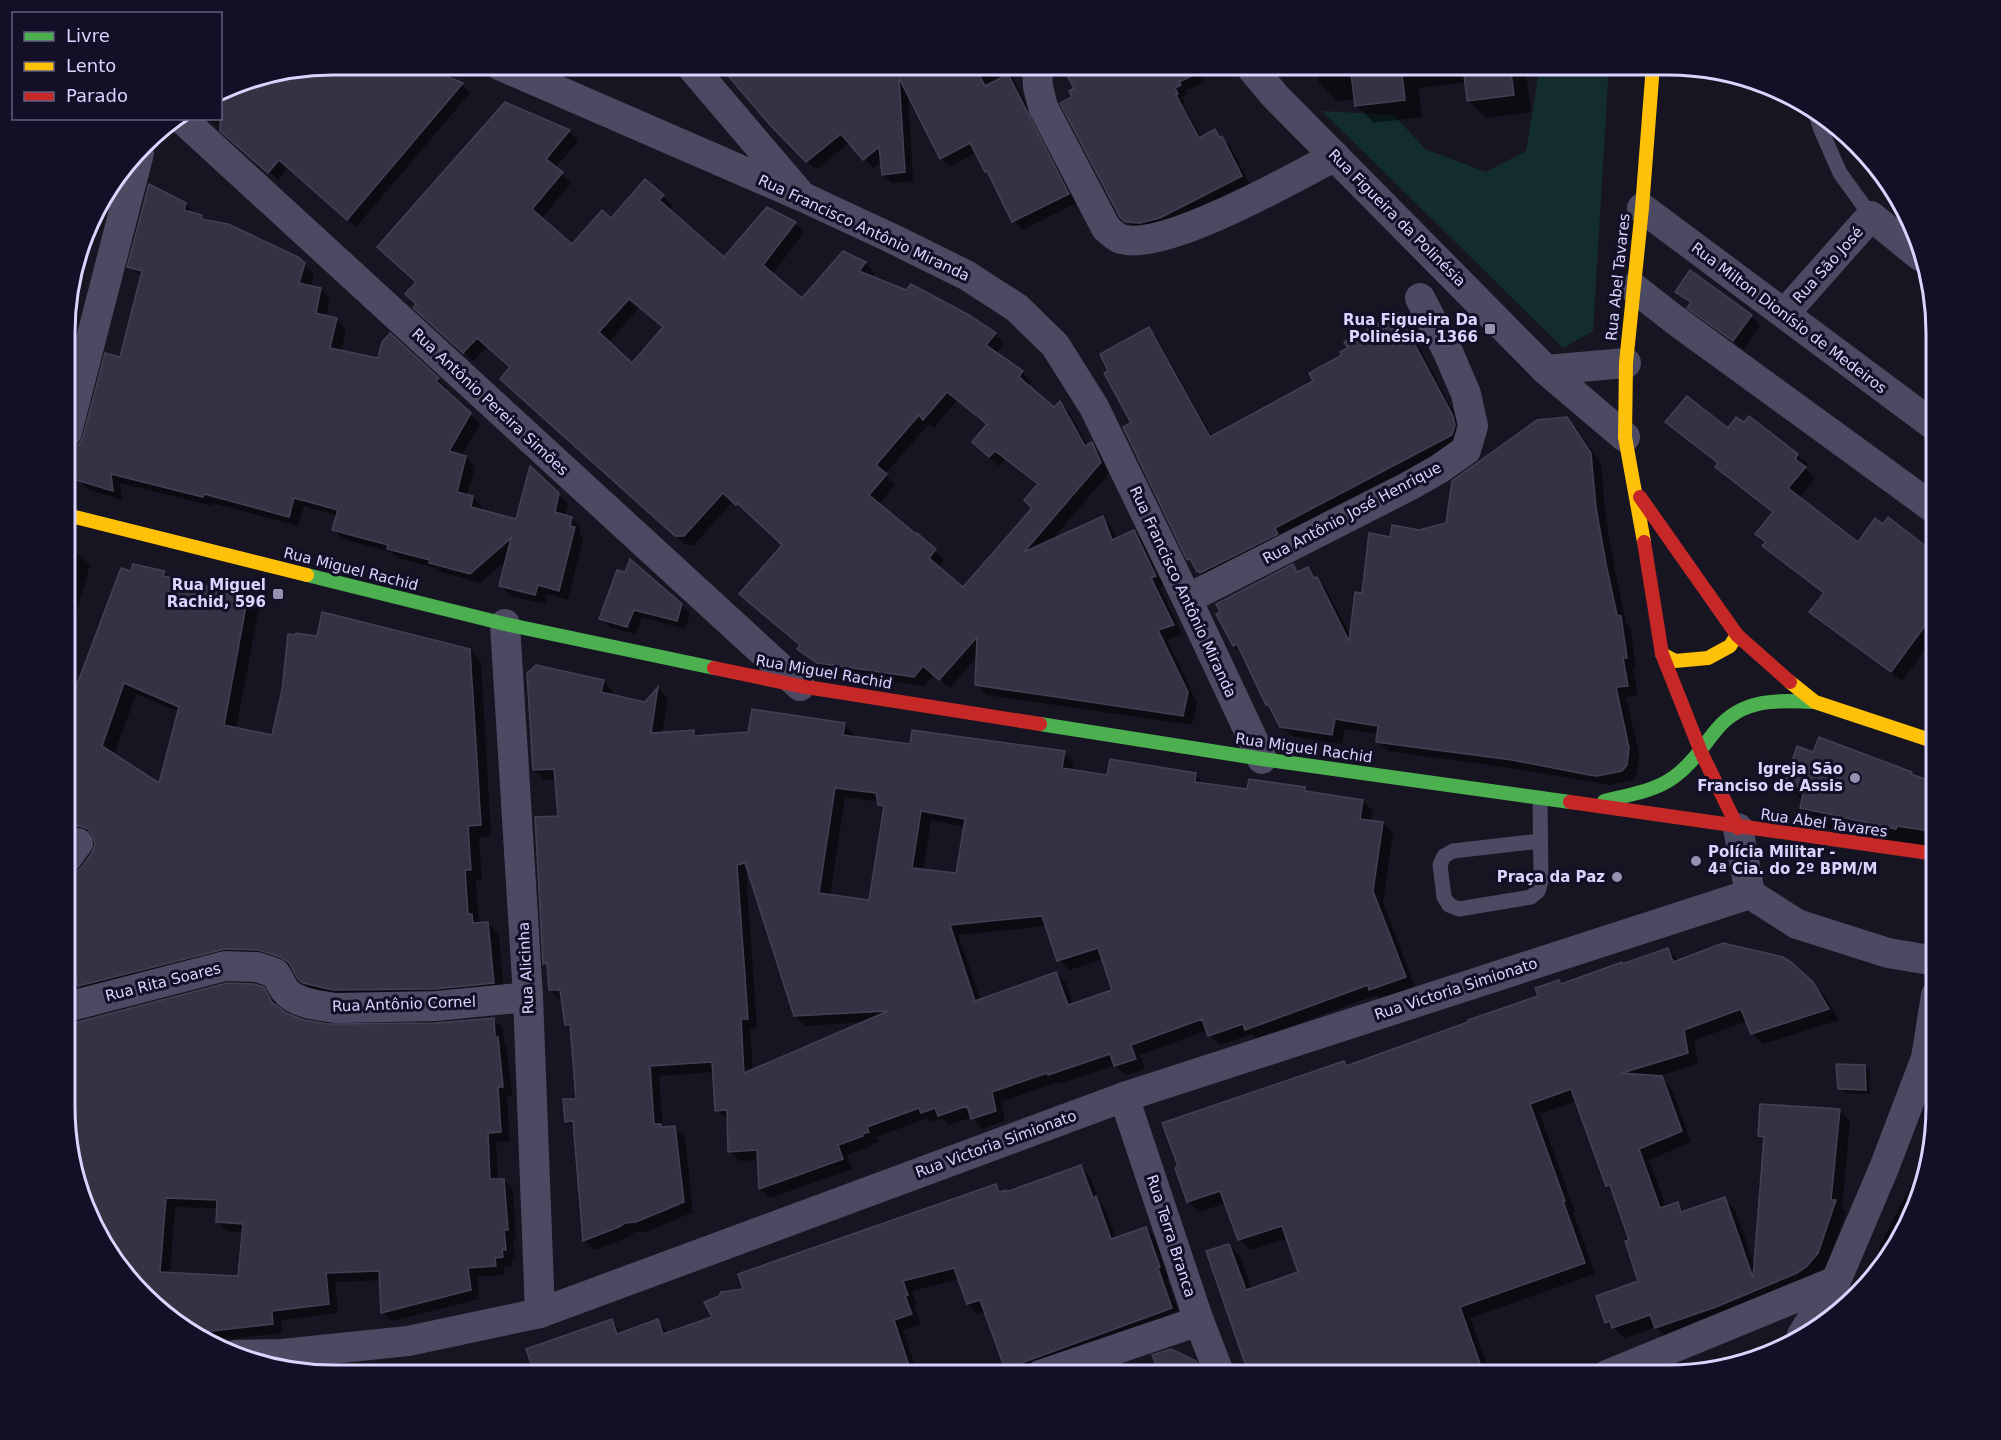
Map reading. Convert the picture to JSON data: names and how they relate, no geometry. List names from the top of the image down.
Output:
{
  "streets": {
    "main road": ["Rua Abel Tavares", "Rua Miguel Rachid"],
    "street": [
      "Rua Figueira da Polinésia",
      "Rua Francisco Antônio Miranda",
      "Rua São José",
      "Rua Milton Dionísio de Medeiros",
      "Rua Antônio Pereira Simões",
      "Rua Antônio José Henrique",
      "Rua Alicinha",
      "Rua Rita Soares",
      "Rua Victoria Simionato",
      "Rua Antônio Cornel",
      "Rua Terra Branca"
    ]
  },
  "crossings": [
    ["Rua Figueira da Polinésia", "Rua Abel Tavares"],
    ["Rua Francisco Antônio Miranda", "Rua Antônio José Henrique"],
    ["Rua Francisco Antônio Miranda", "Rua Miguel Rachid"],
    ["Rua São José", "Rua Milton Dionísio de Medeiros"],
    ["Rua Abel Tavares", "Rua Milton Dionísio de Medeiros"],
    ["Rua Abel Tavares", "Rua Miguel Rachid"],
    ["Rua Antônio Pereira Simões", "Rua Miguel Rachid"],
    ["Rua Miguel Rachid", "Rua Alicinha"],
    ["Rua Alicinha", "Rua Victoria Simionato"],
    ["Rua Alicinha", "Rua Antônio Cornel"],
    ["Rua Rita Soares", "Rua Antônio Cornel"],
    ["Rua Victoria Simionato", "Rua Terra Branca"]
  ],
  "places": {
    "transit": ["Rua Figueira Da Polinésia, 1366", "Rua Miguel Rachid, 596"],
    "other": ["Igreja São Franciso de Assis", "Polícia Militar - 4ª Cia. do 2º BPM/M", "Praça da Paz"]
  },
  "legend": ["Livre", "Lento", "Parado"]
}
